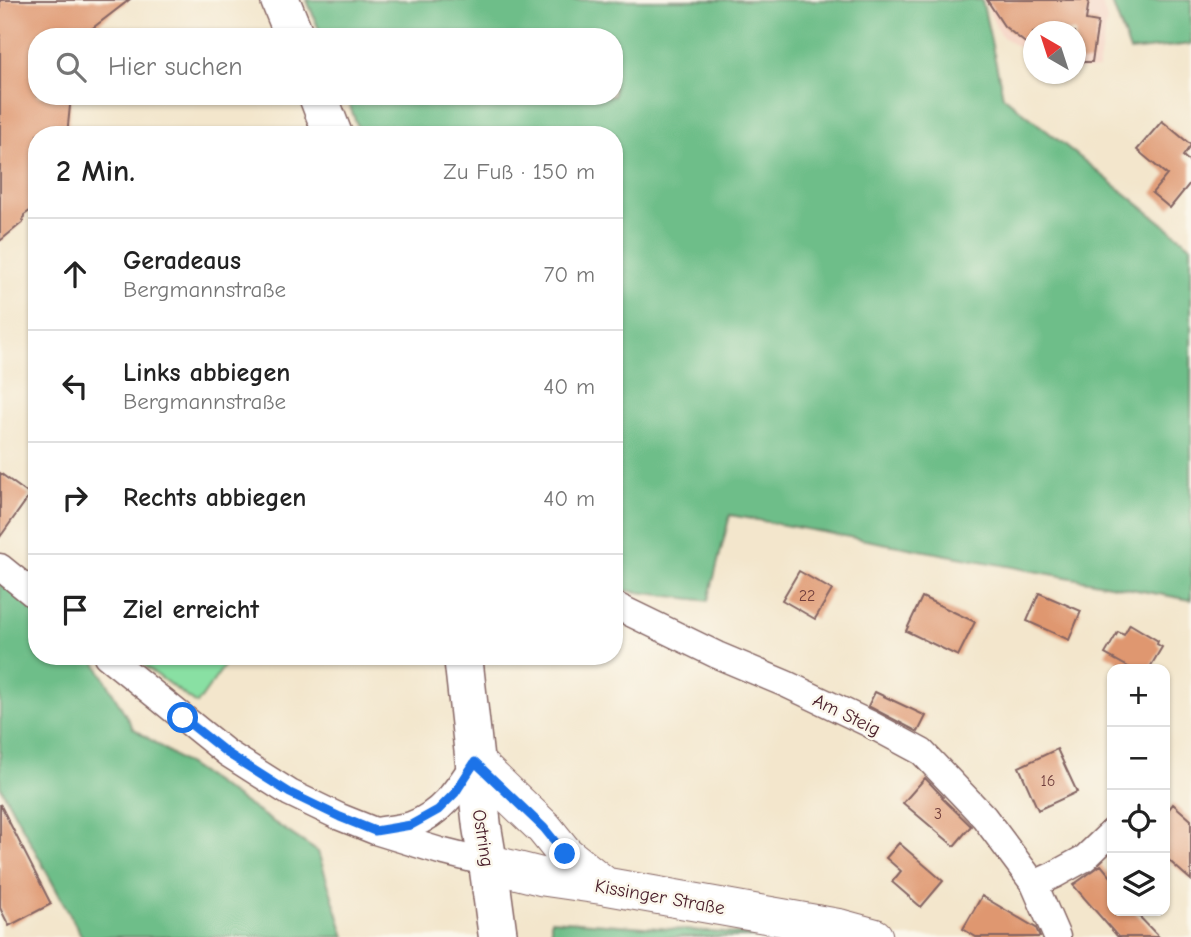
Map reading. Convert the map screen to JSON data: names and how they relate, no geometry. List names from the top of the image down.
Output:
{
  "streets": {
    "main road": ["Ostring"],
    "street": ["Am Steig", "Kissinger Straße"]
  },
  "crossings": [
    ["Ostring", "Kissinger Straße"]
  ],
  "house_numbers": ["22", "16", "3"],
  "north": "top left",
  "page": {
    "search": "Hier suchen",
    "heading": ["2 Min.", "Zu Fuß · 150 m"],
    "list": [
      ["Geradeaus", "Bergmannstraße", "70 m"],
      ["Links abbiegen", "Bergmannstraße", "40 m"],
      ["Rechts abbiegen", "40 m"],
      "Ziel erreicht"
    ],
    "map_buttons": ["+", "−"]
  }
}
